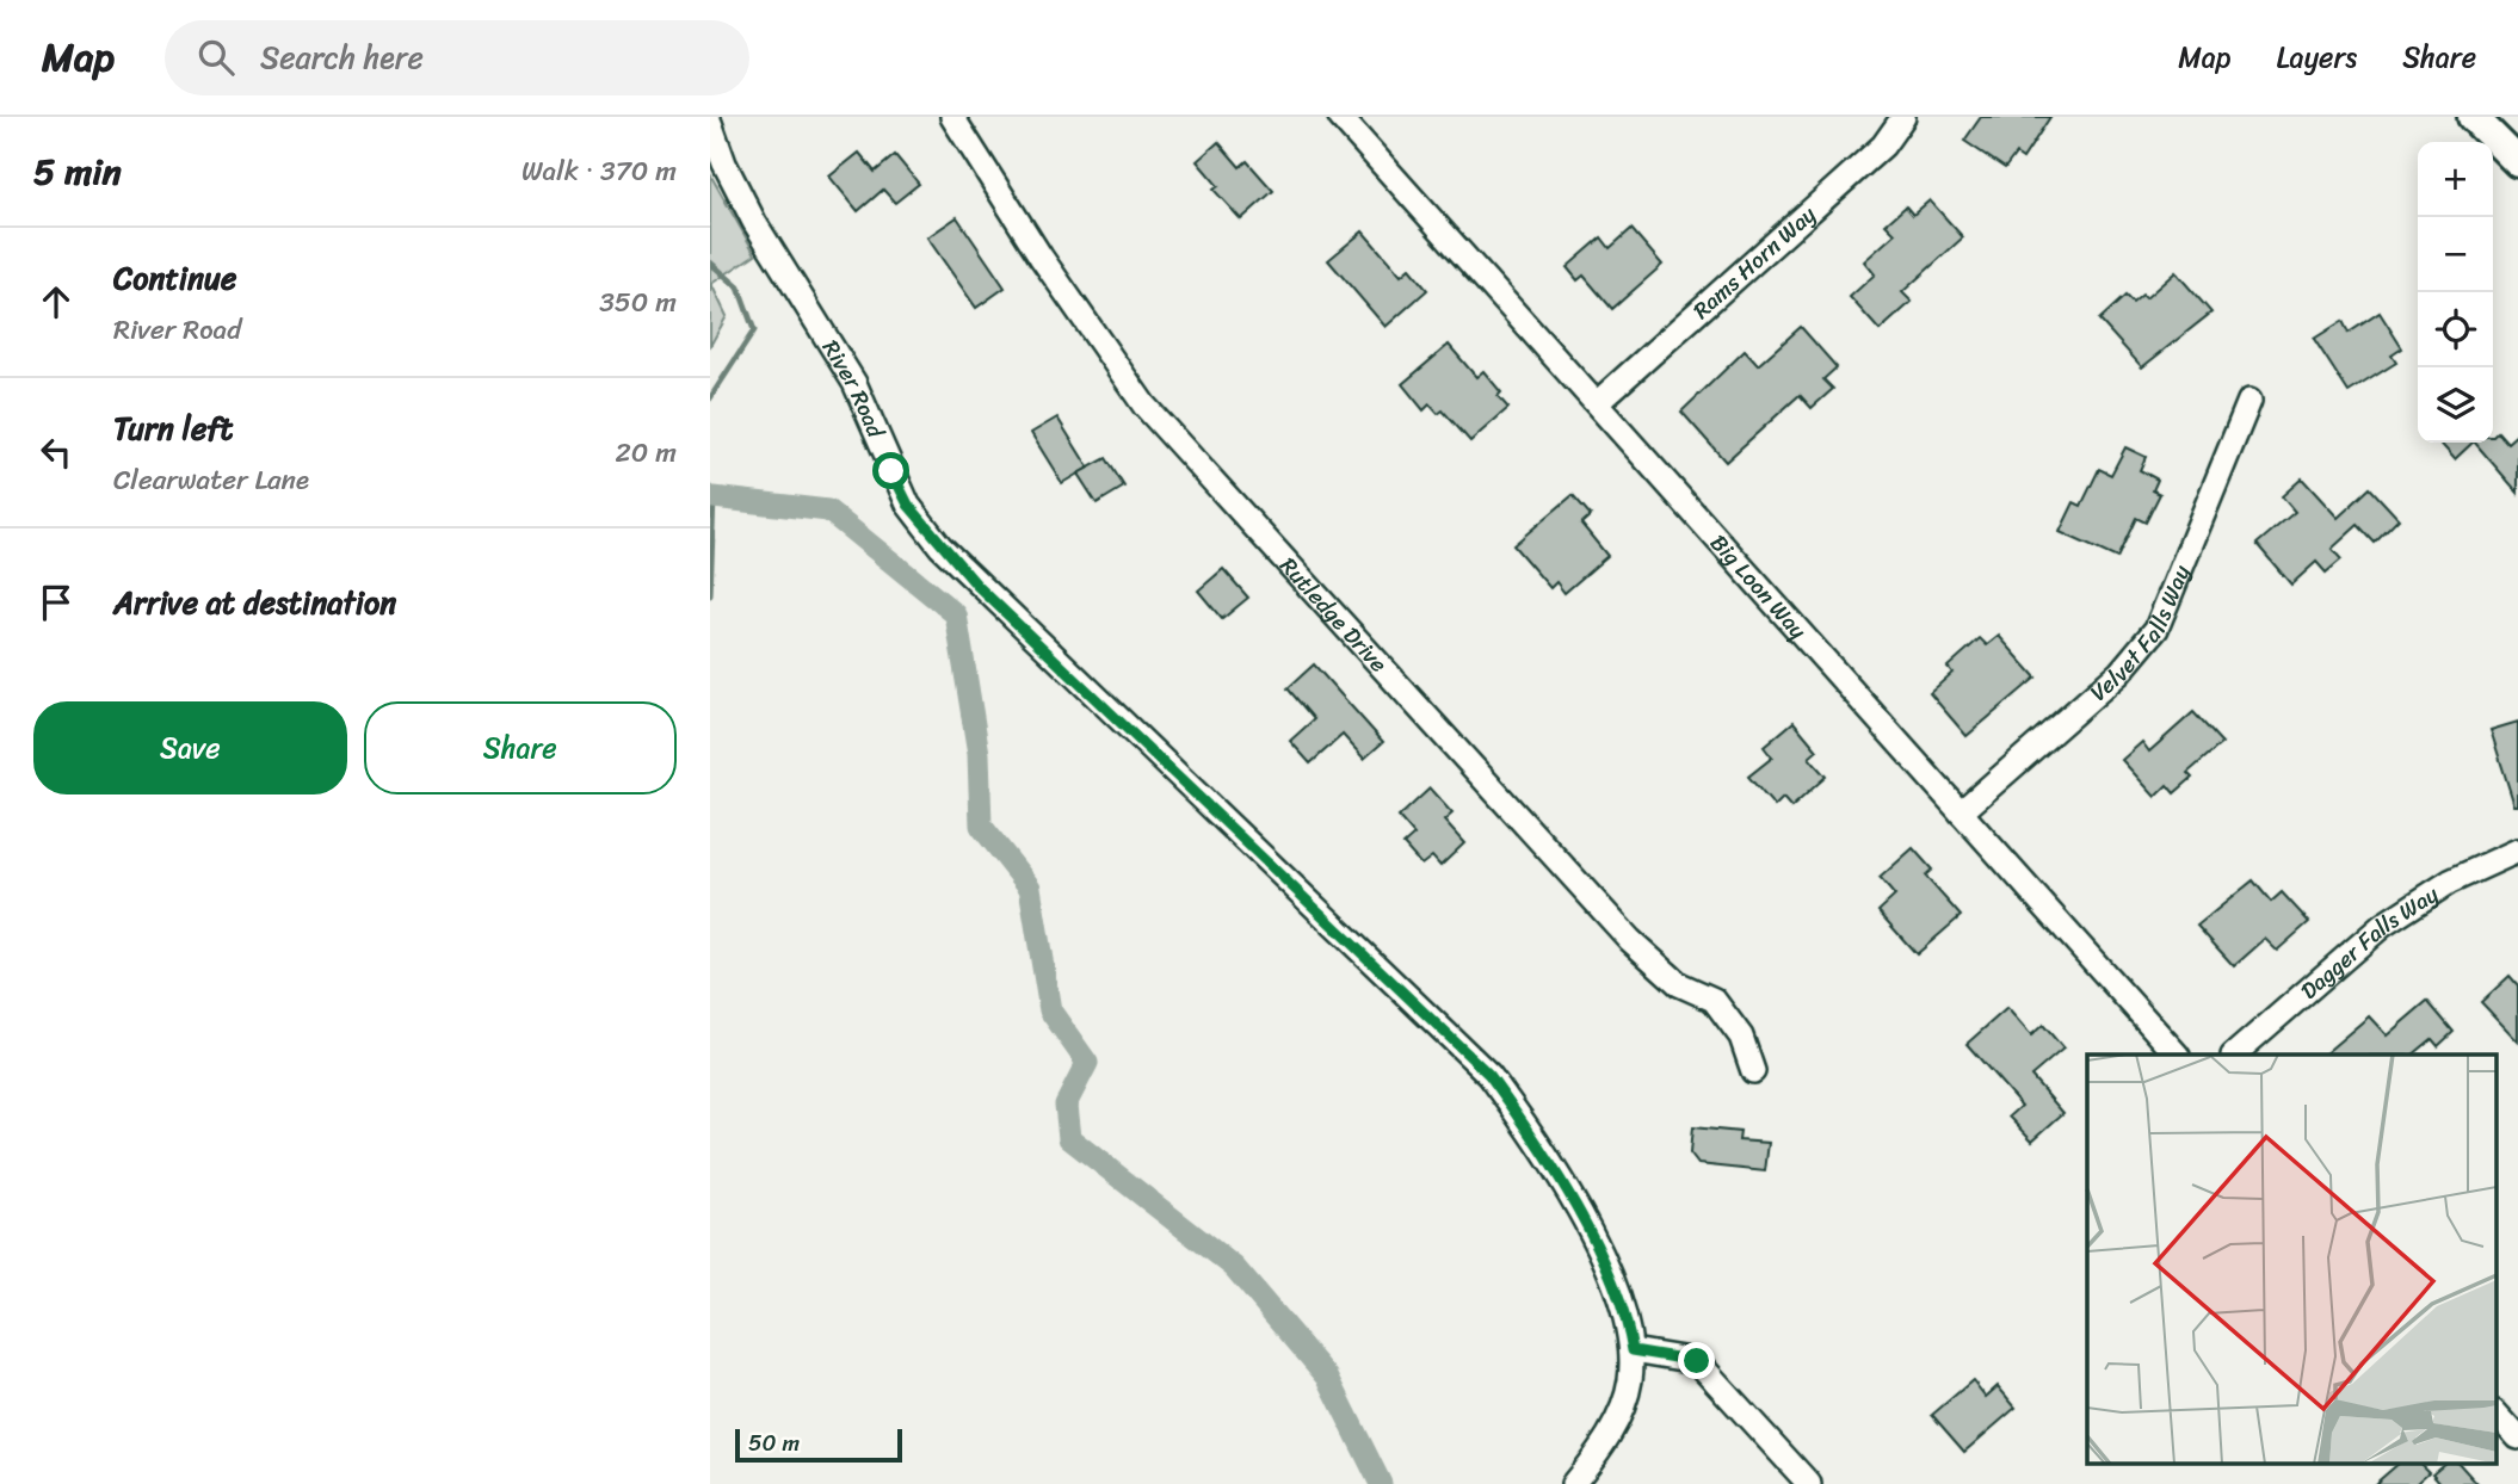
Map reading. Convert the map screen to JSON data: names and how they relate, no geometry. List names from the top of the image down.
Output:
{
  "streets": {
    "street": [
      "Rams Horn Way",
      "River Road",
      "Big Loon Way",
      "Rutledge Drive",
      "Velvet Falls Way",
      "Dagger Falls Way"
    ]
  },
  "crossings": [
    ["Rams Horn Way", "Big Loon Way"],
    ["Big Loon Way", "Velvet Falls Way"]
  ],
  "scale_bar": "50 m",
  "page": {
    "header": "Map",
    "search": "Search here",
    "nav": ["Map", "Layers", "Share"],
    "heading": ["5 min", "Walk · 370 m"],
    "map_buttons": ["+", "−"],
    "list": [
      ["Continue", "River Road", "350 m"],
      ["Turn left", "Clearwater Lane", "20 m"],
      "Arrive at destination"
    ],
    "buttons": ["Save", "Share"],
    "scale": "50 m"
  }
}
